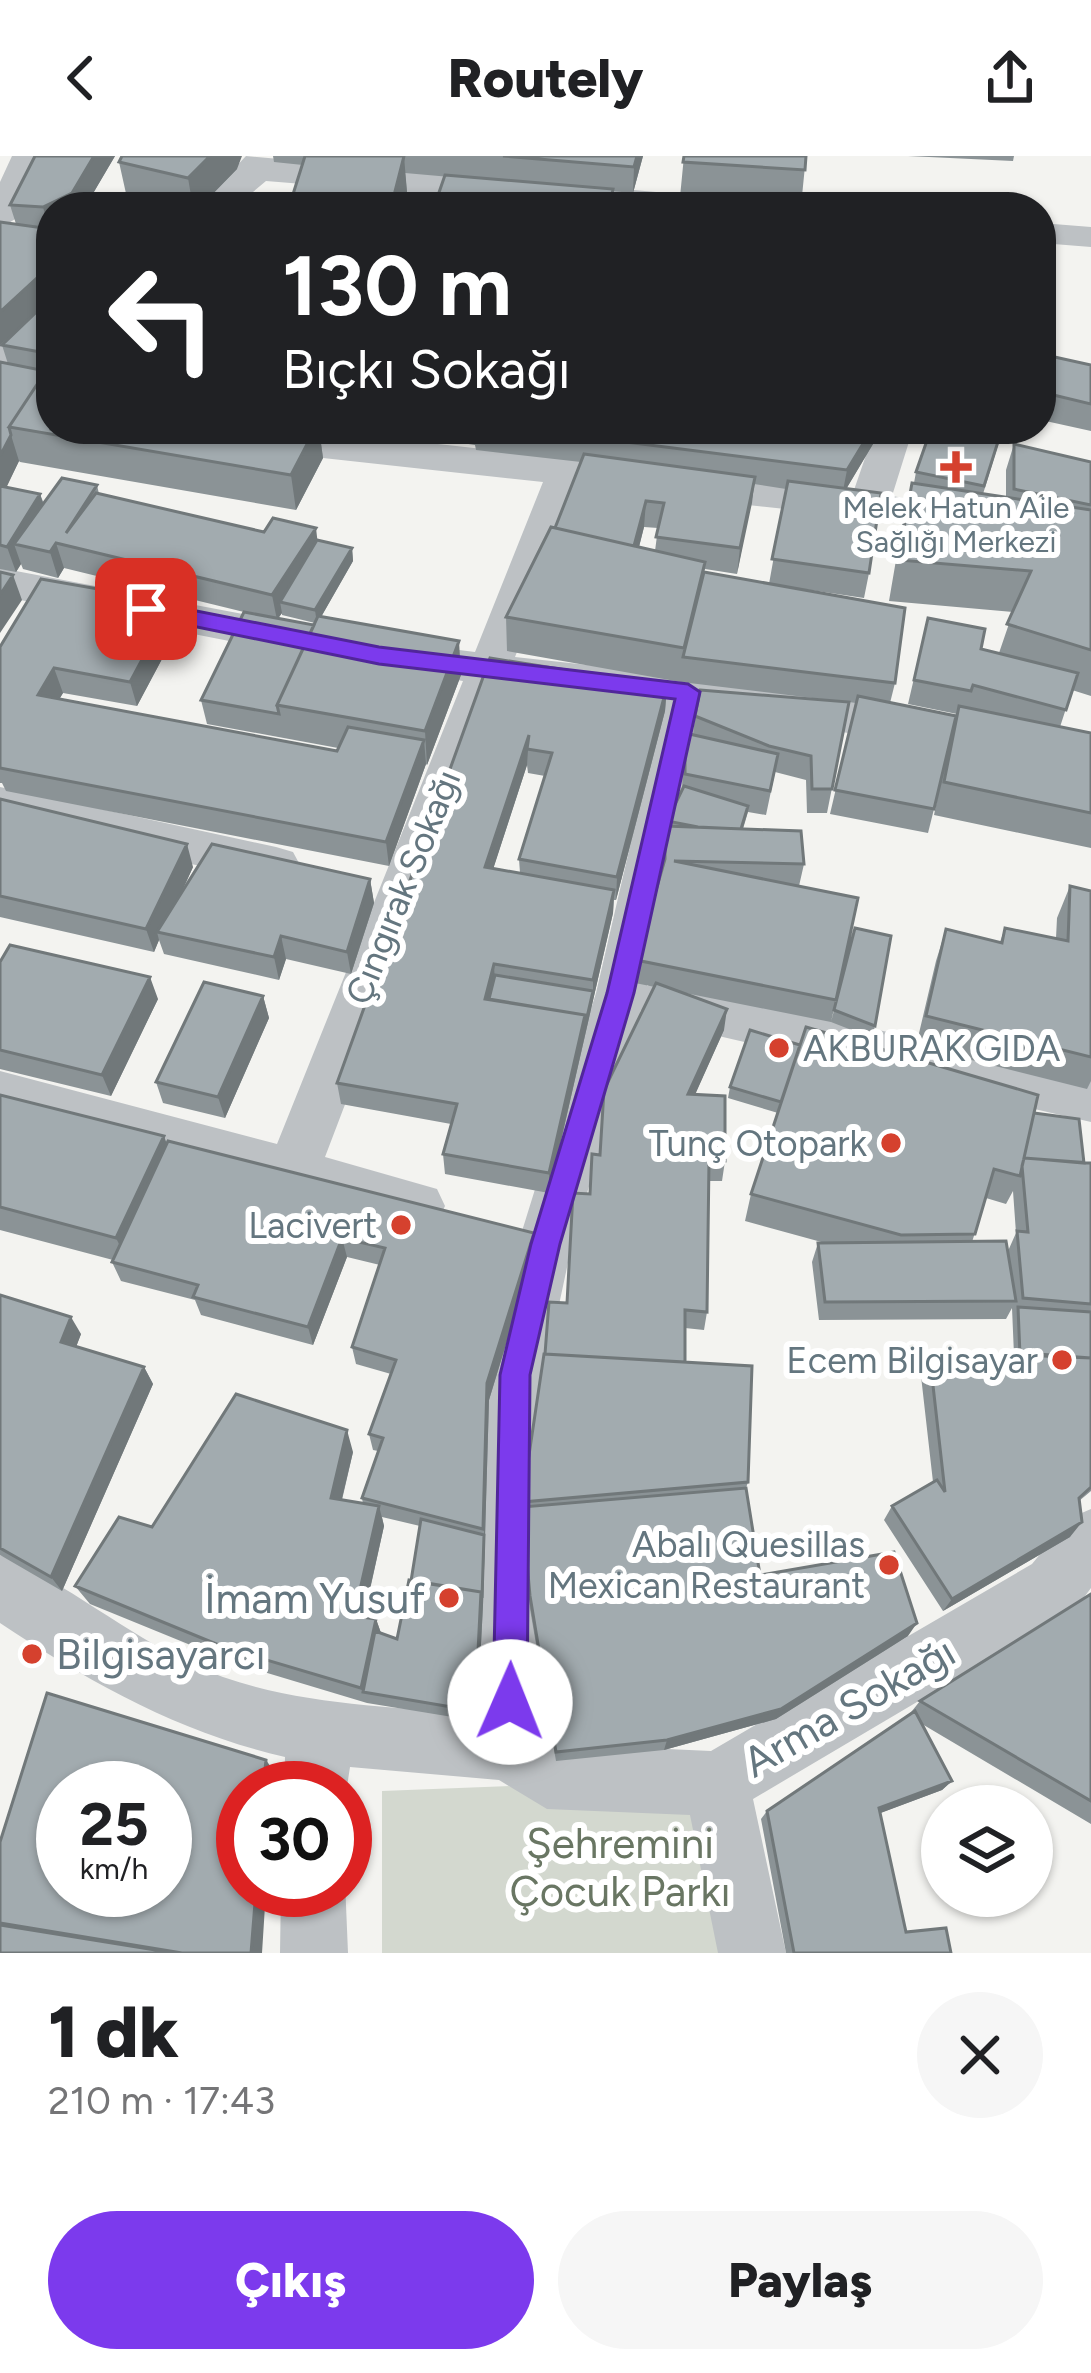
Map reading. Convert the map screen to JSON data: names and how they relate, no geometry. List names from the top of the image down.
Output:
{
  "streets": {
    "street": ["Çıngırak Sokağı", "Arma Sokağı"]
  },
  "parks": ["Şehremini Çocuk Parkı"],
  "places": {
    "health": ["Melek Hatun Aile Sağlığı Merkezi"],
    "other": [
      "AKBURAK GIDA",
      "Tunç Otopark",
      "Lacivert",
      "Ecem Bilgisayar",
      "Abalı Quesillas Mexican Restaurant",
      "İmam Yusuf",
      "Bilgisayarcı"
    ]
  },
  "page": {
    "header": "Routely",
    "turn": ["130 m", "Bıçkı Sokağı"],
    "speed": "25 km/h",
    "limit": "30",
    "heading": ["1 dk", "210 m · 17:43"],
    "buttons": ["Çıkış", "Paylaş"]
  }
}
